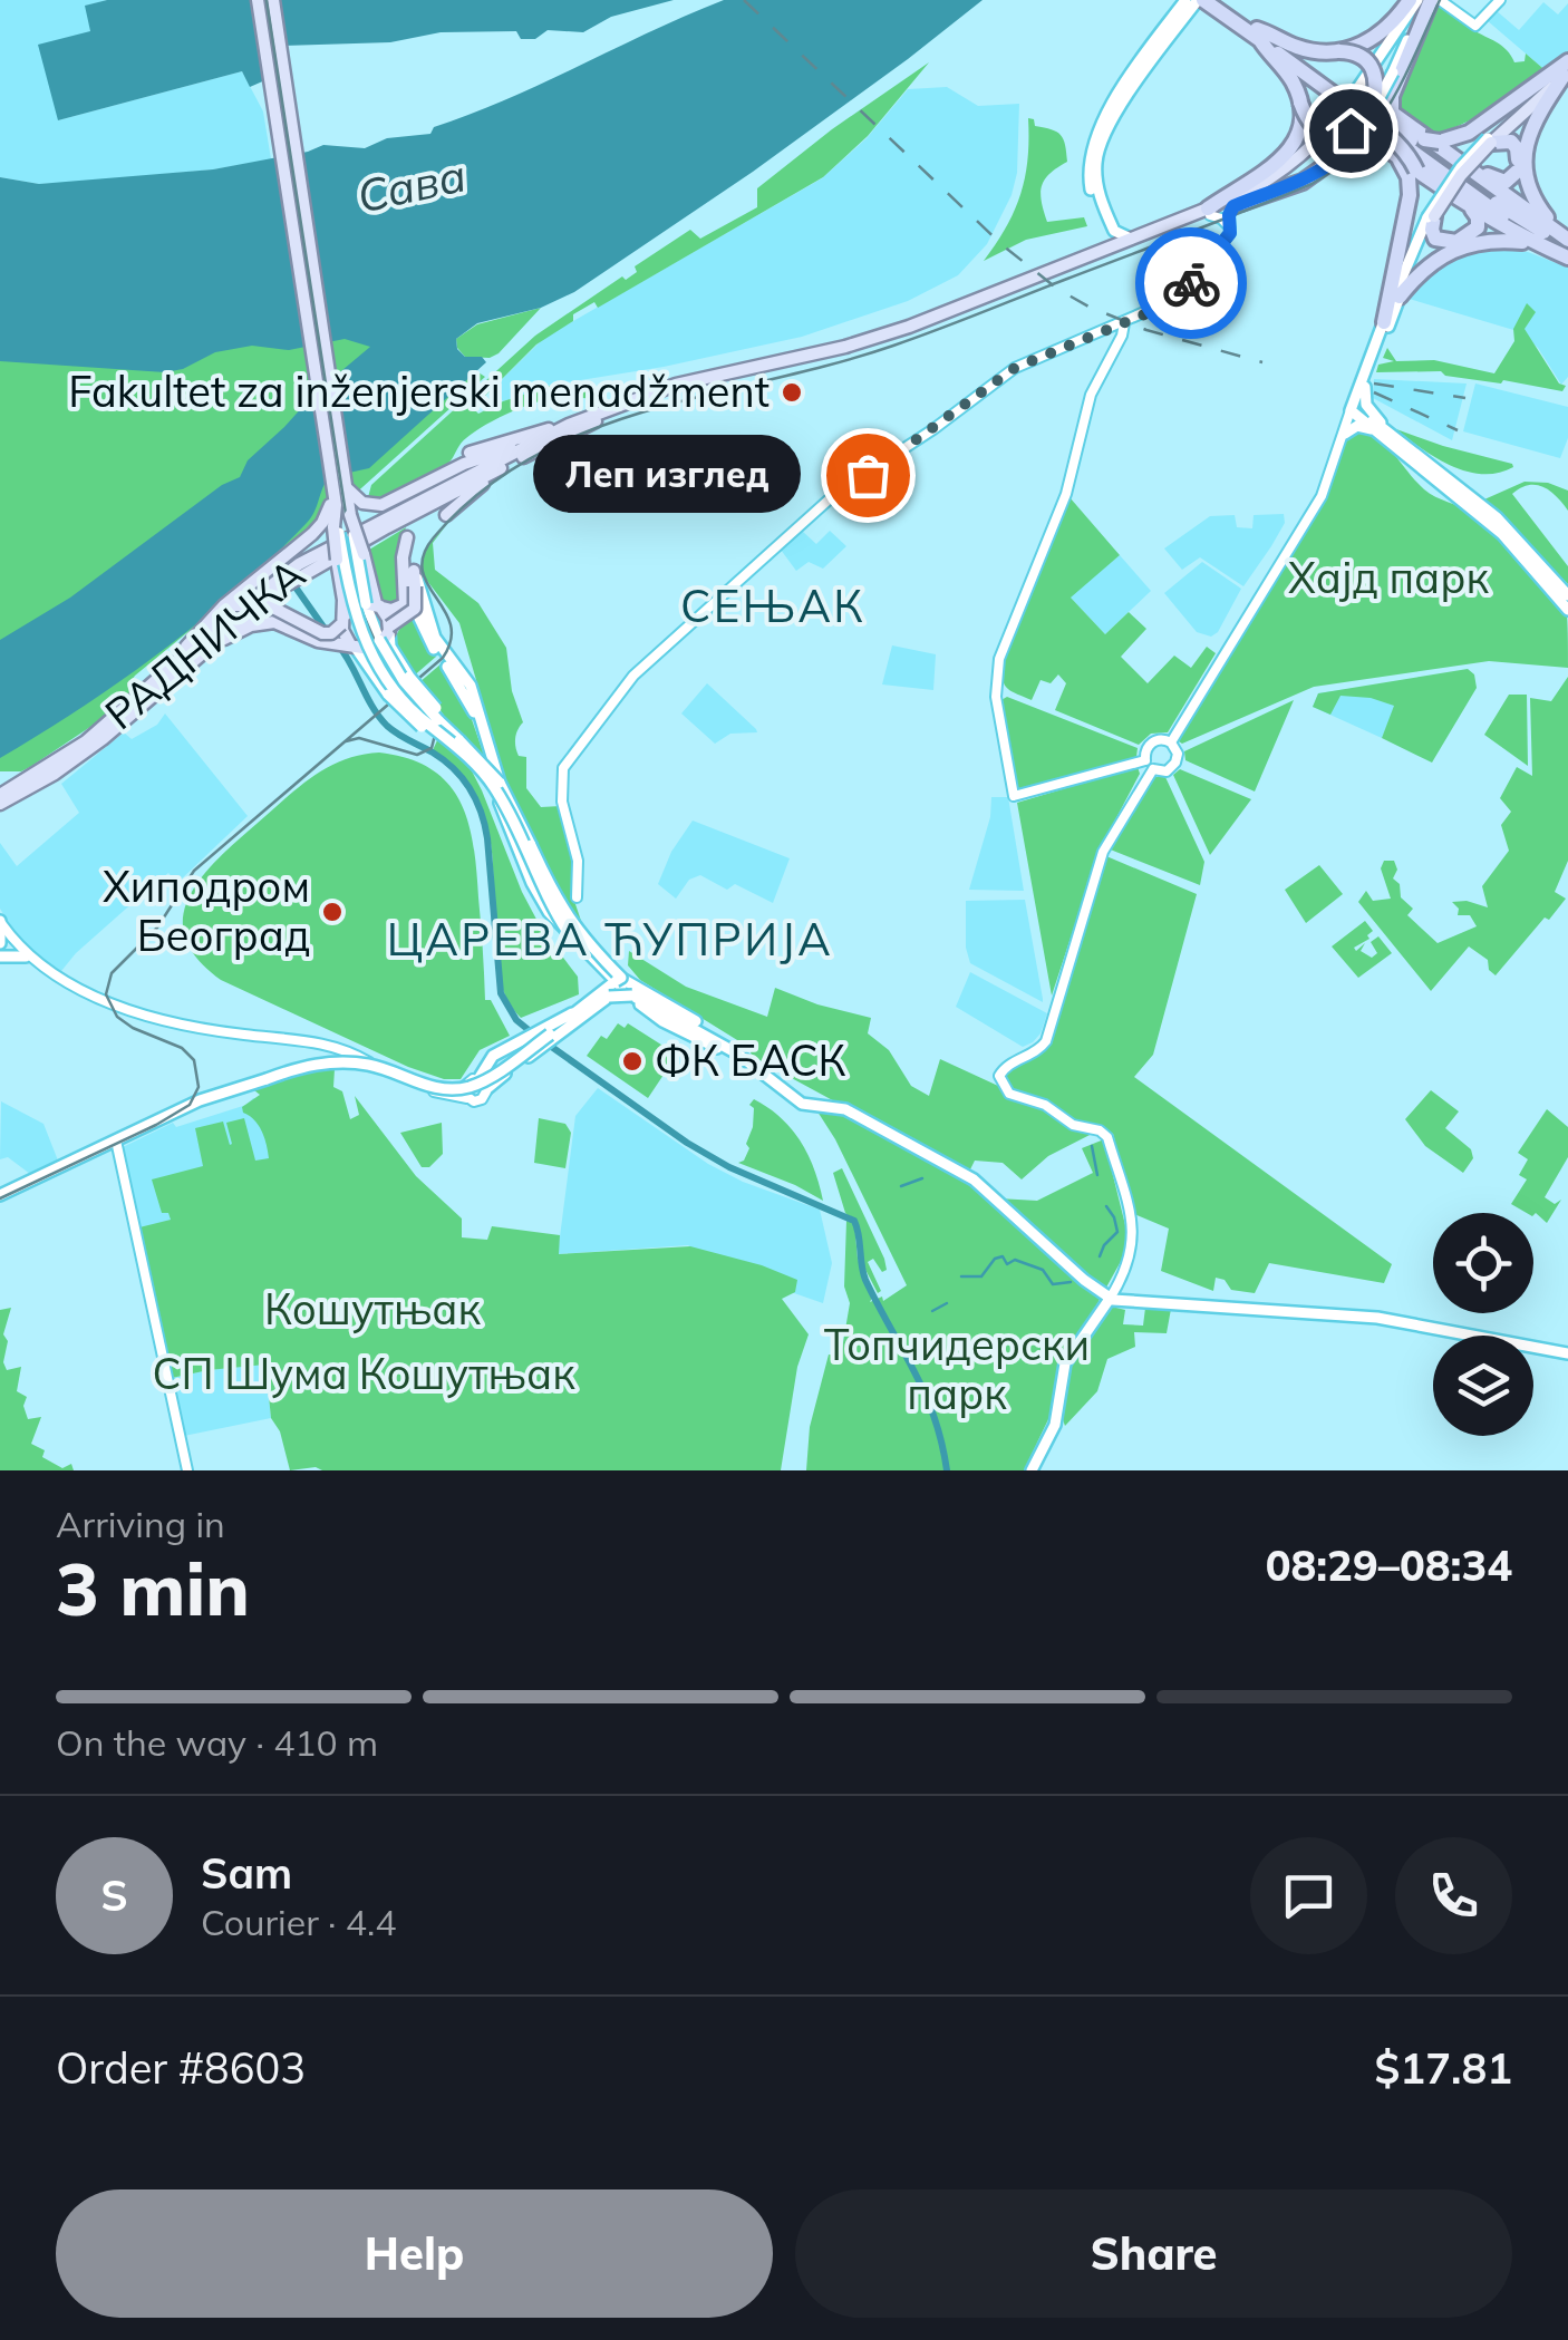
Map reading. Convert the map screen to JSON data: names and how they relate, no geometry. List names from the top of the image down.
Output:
{
  "streets": {
    "main road": ["РАДНИЧКА"]
  },
  "districts": ["СЕЊАК", "ЦАРЕВА ЋУПРИЈА"],
  "water": ["Сава"],
  "parks": [
    "Хајд парк",
    "Кошутњак",
    "Топчидерски парк",
    "СП Шума Кошутњак"
  ],
  "places": [
    "Fakultet za inženjerski menadžment",
    "Леп изглед",
    "Хиподром Београд",
    "ФК БАСК"
  ],
  "page": {
    "bubble": "Леп изглед",
    "heading": ["3 min", "Arriving in", "08:29–08:34"],
    "panel": [
      "Sam",
      "Courier · 4.4",
      "Order #8603",
      "$17.81"
    ],
    "bar": "On the way · 410 m",
    "round": "S",
    "buttons": ["Help", "Share"]
  }
}
